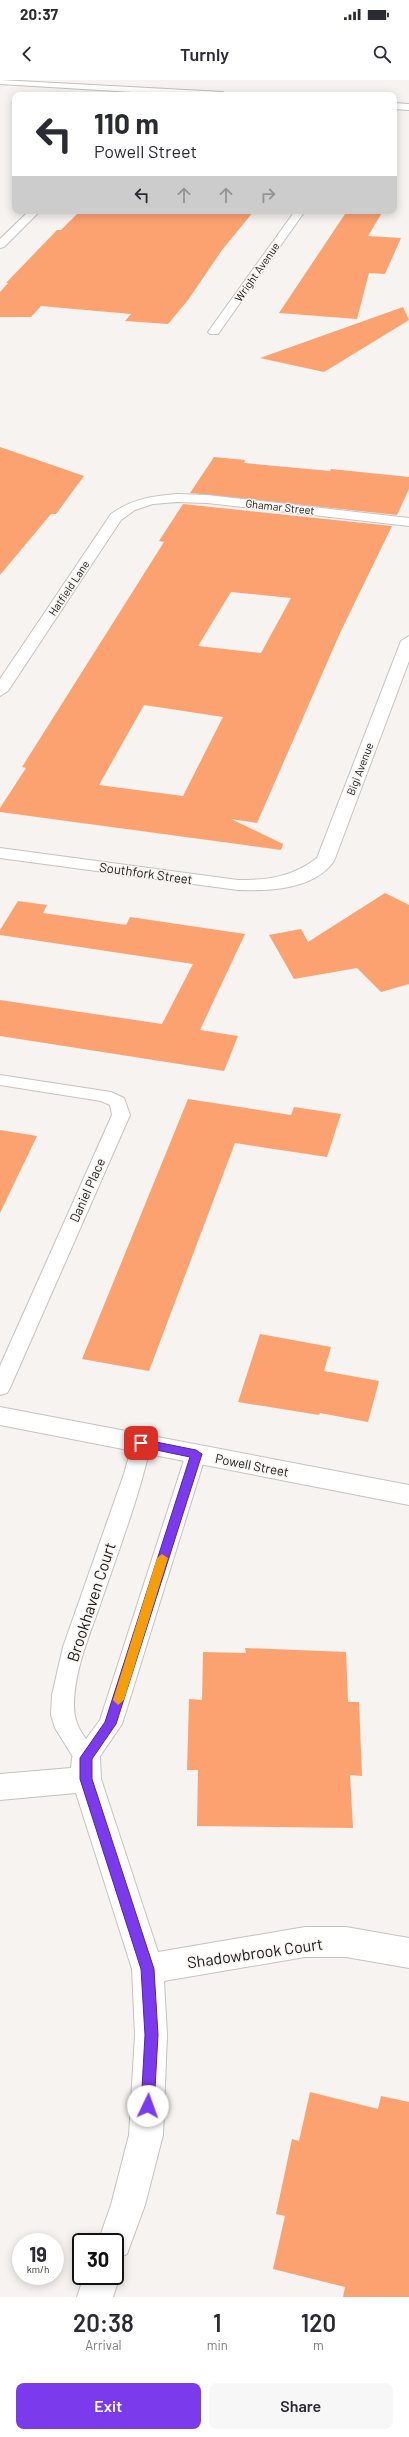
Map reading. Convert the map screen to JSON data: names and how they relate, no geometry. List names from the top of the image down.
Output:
{
  "streets": {
    "street": [
      "Wright Avenue",
      "Ghamar Street",
      "Hatfield Lane",
      "Bigi Avenue",
      "Southfork Street",
      "Powell Street",
      "Brookhaven Court",
      "Shadowbrook Court"
    ],
    "lane": ["Daniel Place"]
  },
  "crossings": [
    ["Ghamar Street", "Hatfield Lane"],
    ["Bigi Avenue", "Southfork Street"],
    ["Powell Street", "Brookhaven Court"],
    ["Brookhaven Court", "Shadowbrook Court"]
  ],
  "page": {
    "status": "20:37",
    "header": "Turnly",
    "turn": ["110 m", "Powell Street"],
    "speed": "19 km/h",
    "limit": "30",
    "eta": [
      "20:38",
      "Arrival",
      "1",
      "min",
      "120",
      "m"
    ],
    "buttons": ["Exit", "Share"]
  }
}
